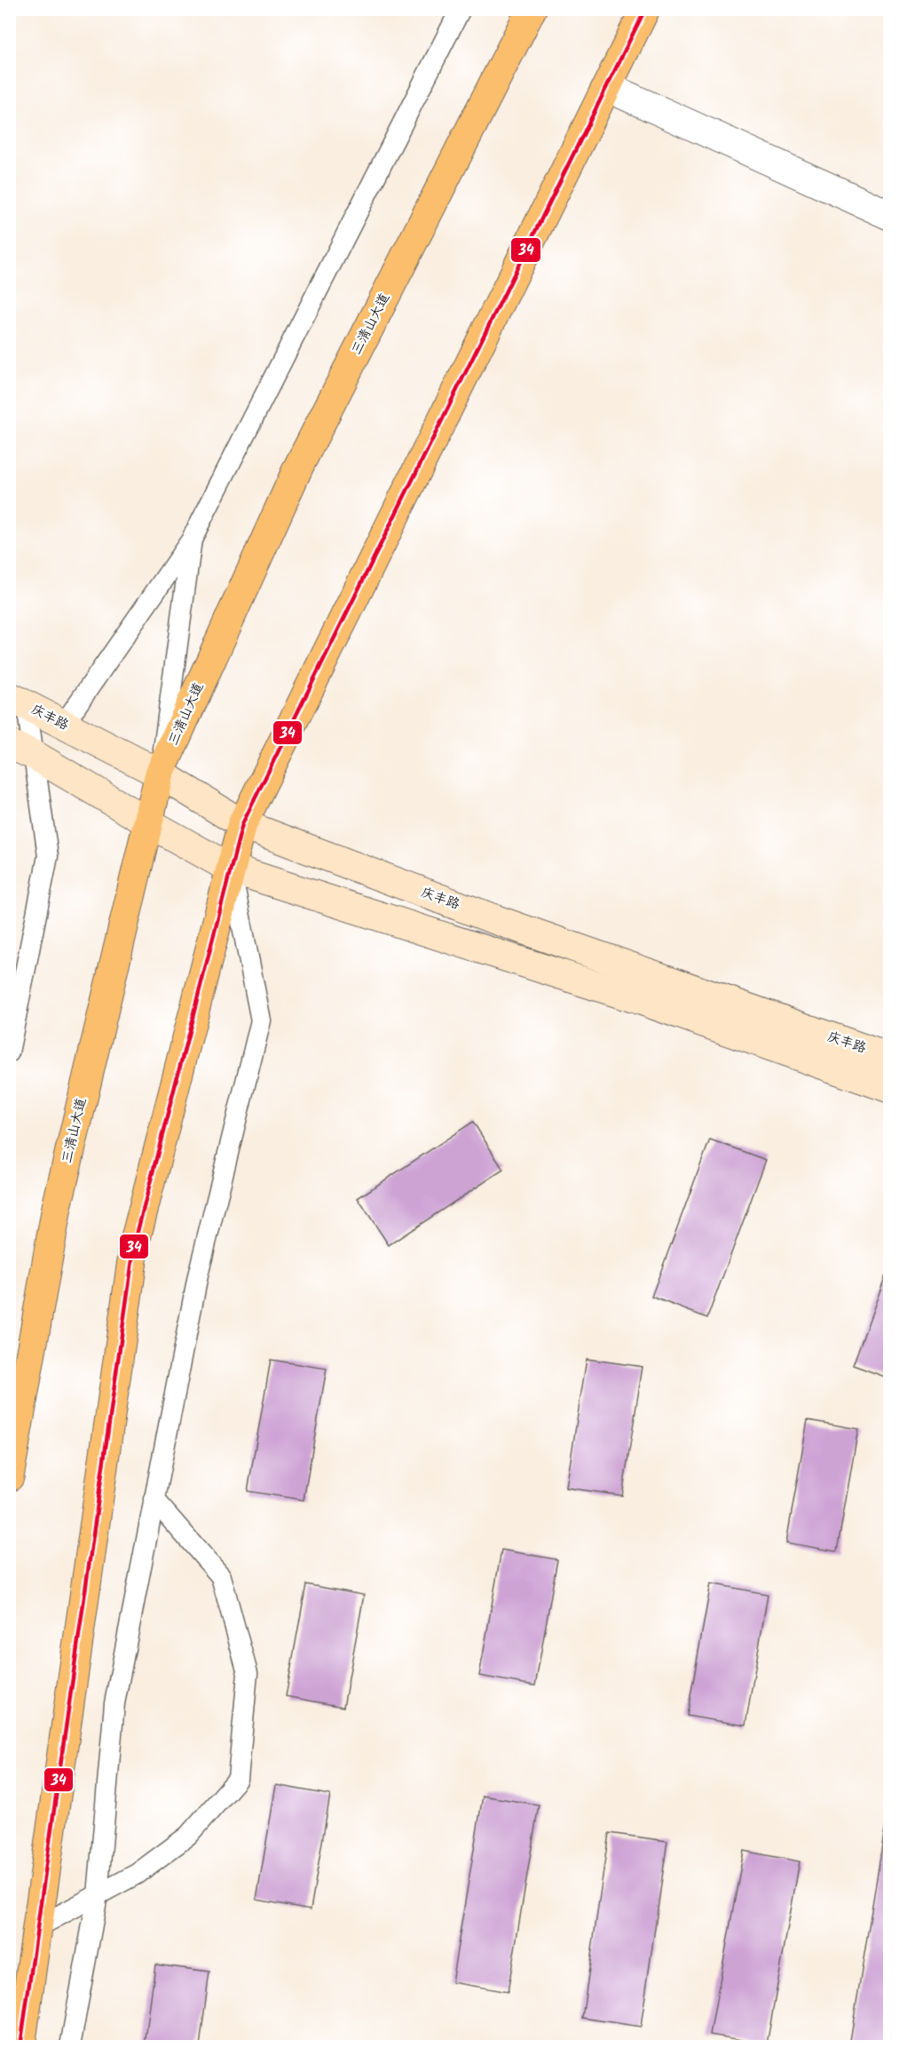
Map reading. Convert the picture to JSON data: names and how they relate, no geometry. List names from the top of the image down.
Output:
{
  "streets": {
    "highway": ["三清山大道"],
    "main road": ["庆丰路"]
  },
  "crossings": [
    ["三清山大道", "庆丰路"]
  ],
  "lines": ["transit line 34"]
}
